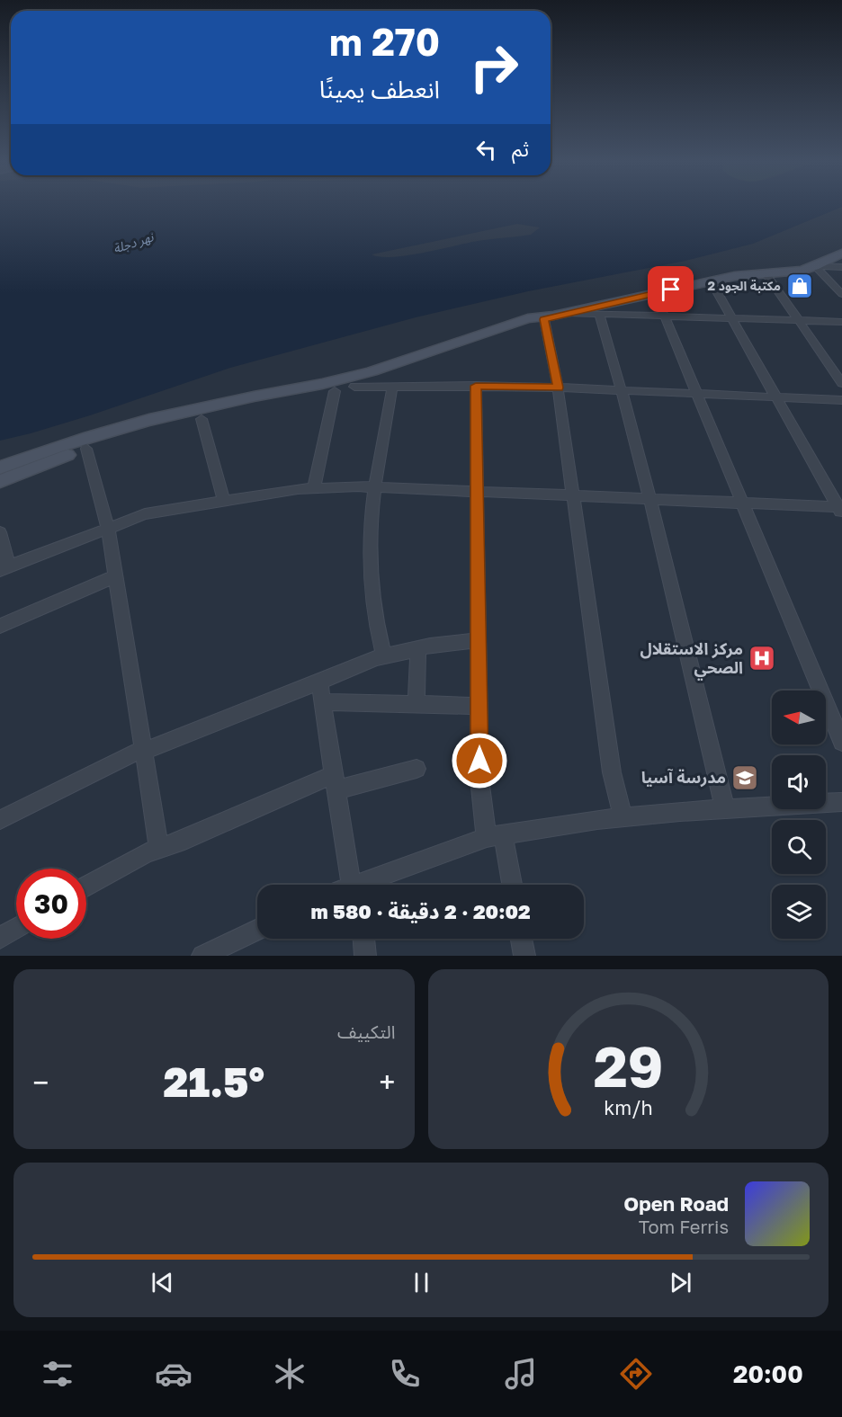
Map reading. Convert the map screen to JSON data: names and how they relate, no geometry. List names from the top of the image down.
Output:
{
  "water": ["نهر دجلة"],
  "places": {
    "shop": ["مكتبة الجود 2"],
    "hospital": ["مركز الاستقلال الصحي"],
    "school or university": ["مدرسة آسيا"]
  },
  "north": "left",
  "page": {
    "turn": ["270 m", "انعطف يمينًا"],
    "then": "ثم",
    "limit": "30",
    "trip": "20:02 · 2 دقيقة · 580 m",
    "tile": "التكييف",
    "heat": ["−", "21.5°", "+"],
    "song": ["Open Road", "Tom Ferris"],
    "tabs": "20:00",
    "gauge": ["29", "km/h"]
  }
}
